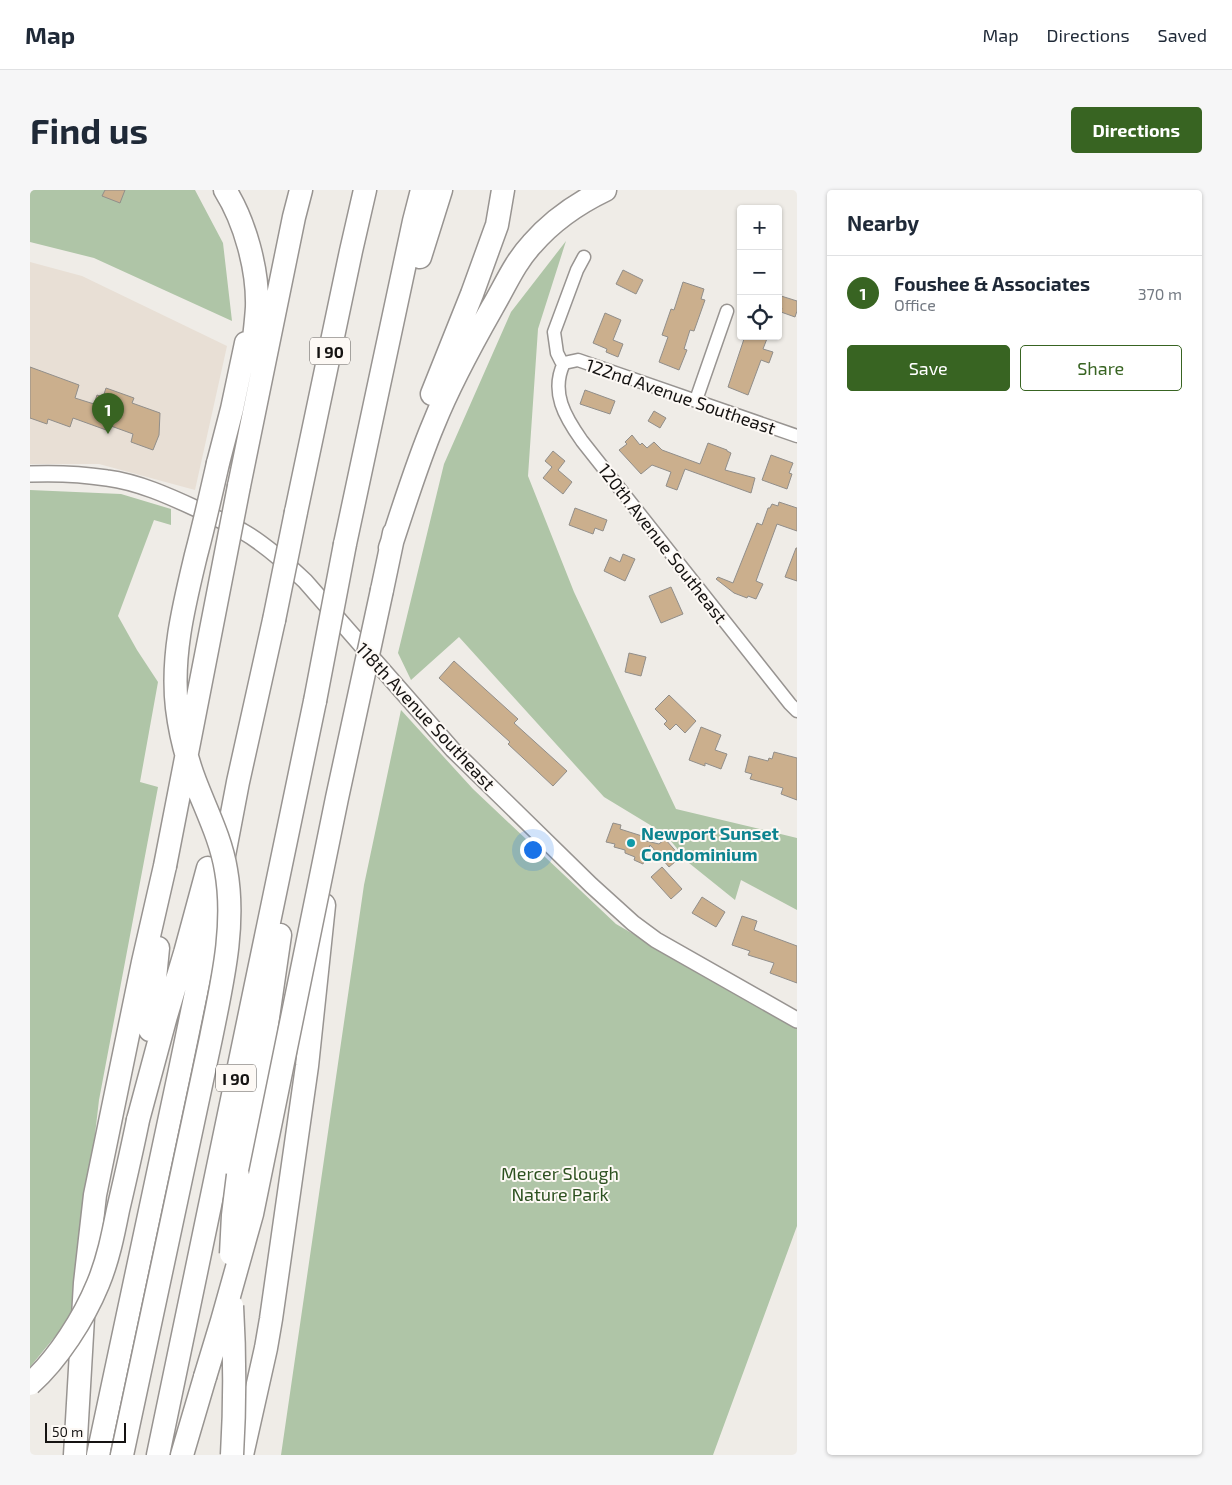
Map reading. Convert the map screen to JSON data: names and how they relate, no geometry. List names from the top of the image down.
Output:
{
  "streets": {
    "highway": ["I 90"],
    "street": ["122nd Avenue Southeast", "120th Avenue Southeast", "118th Avenue Southeast"]
  },
  "crossings": [
    ["122nd Avenue Southeast", "120th Avenue Southeast"]
  ],
  "parks": ["Mercer Slough Nature Park"],
  "places": ["Newport Sunset Condominium"],
  "scale_bar": "50 m",
  "page": {
    "header": "Map",
    "nav": ["Map", "Directions", "Saved"],
    "buttons": [
      "Directions",
      ["Save", "Share"]
    ],
    "title": "Find us",
    "heading": "Nearby",
    "map_buttons": ["+", "−"],
    "list": [
      {
        "mark": "1",
        "name": "Foushee & Associates",
        "note": "Office",
        "value": "370 m"
      }
    ],
    "pins": "1",
    "scale": "50 m"
  }
}
